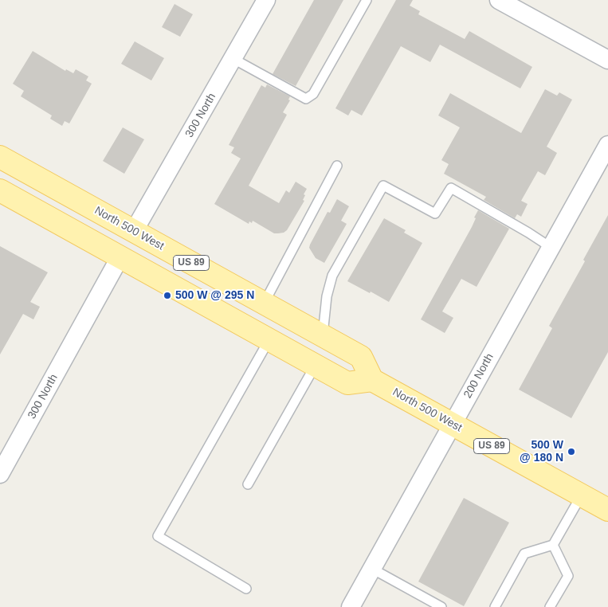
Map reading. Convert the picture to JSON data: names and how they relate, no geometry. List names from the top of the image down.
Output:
{
  "streets": {
    "main road": ["North 500 West", "US 89"],
    "street": ["300 North", "200 North"]
  },
  "crossings": [
    ["300 North", "North 500 West"],
    ["300 North", "US 89"],
    ["North 500 West", "US 89"],
    ["North 500 West", "200 North"]
  ],
  "places": ["500 W @ 295 N", "500 W @ 180 N"]
}
